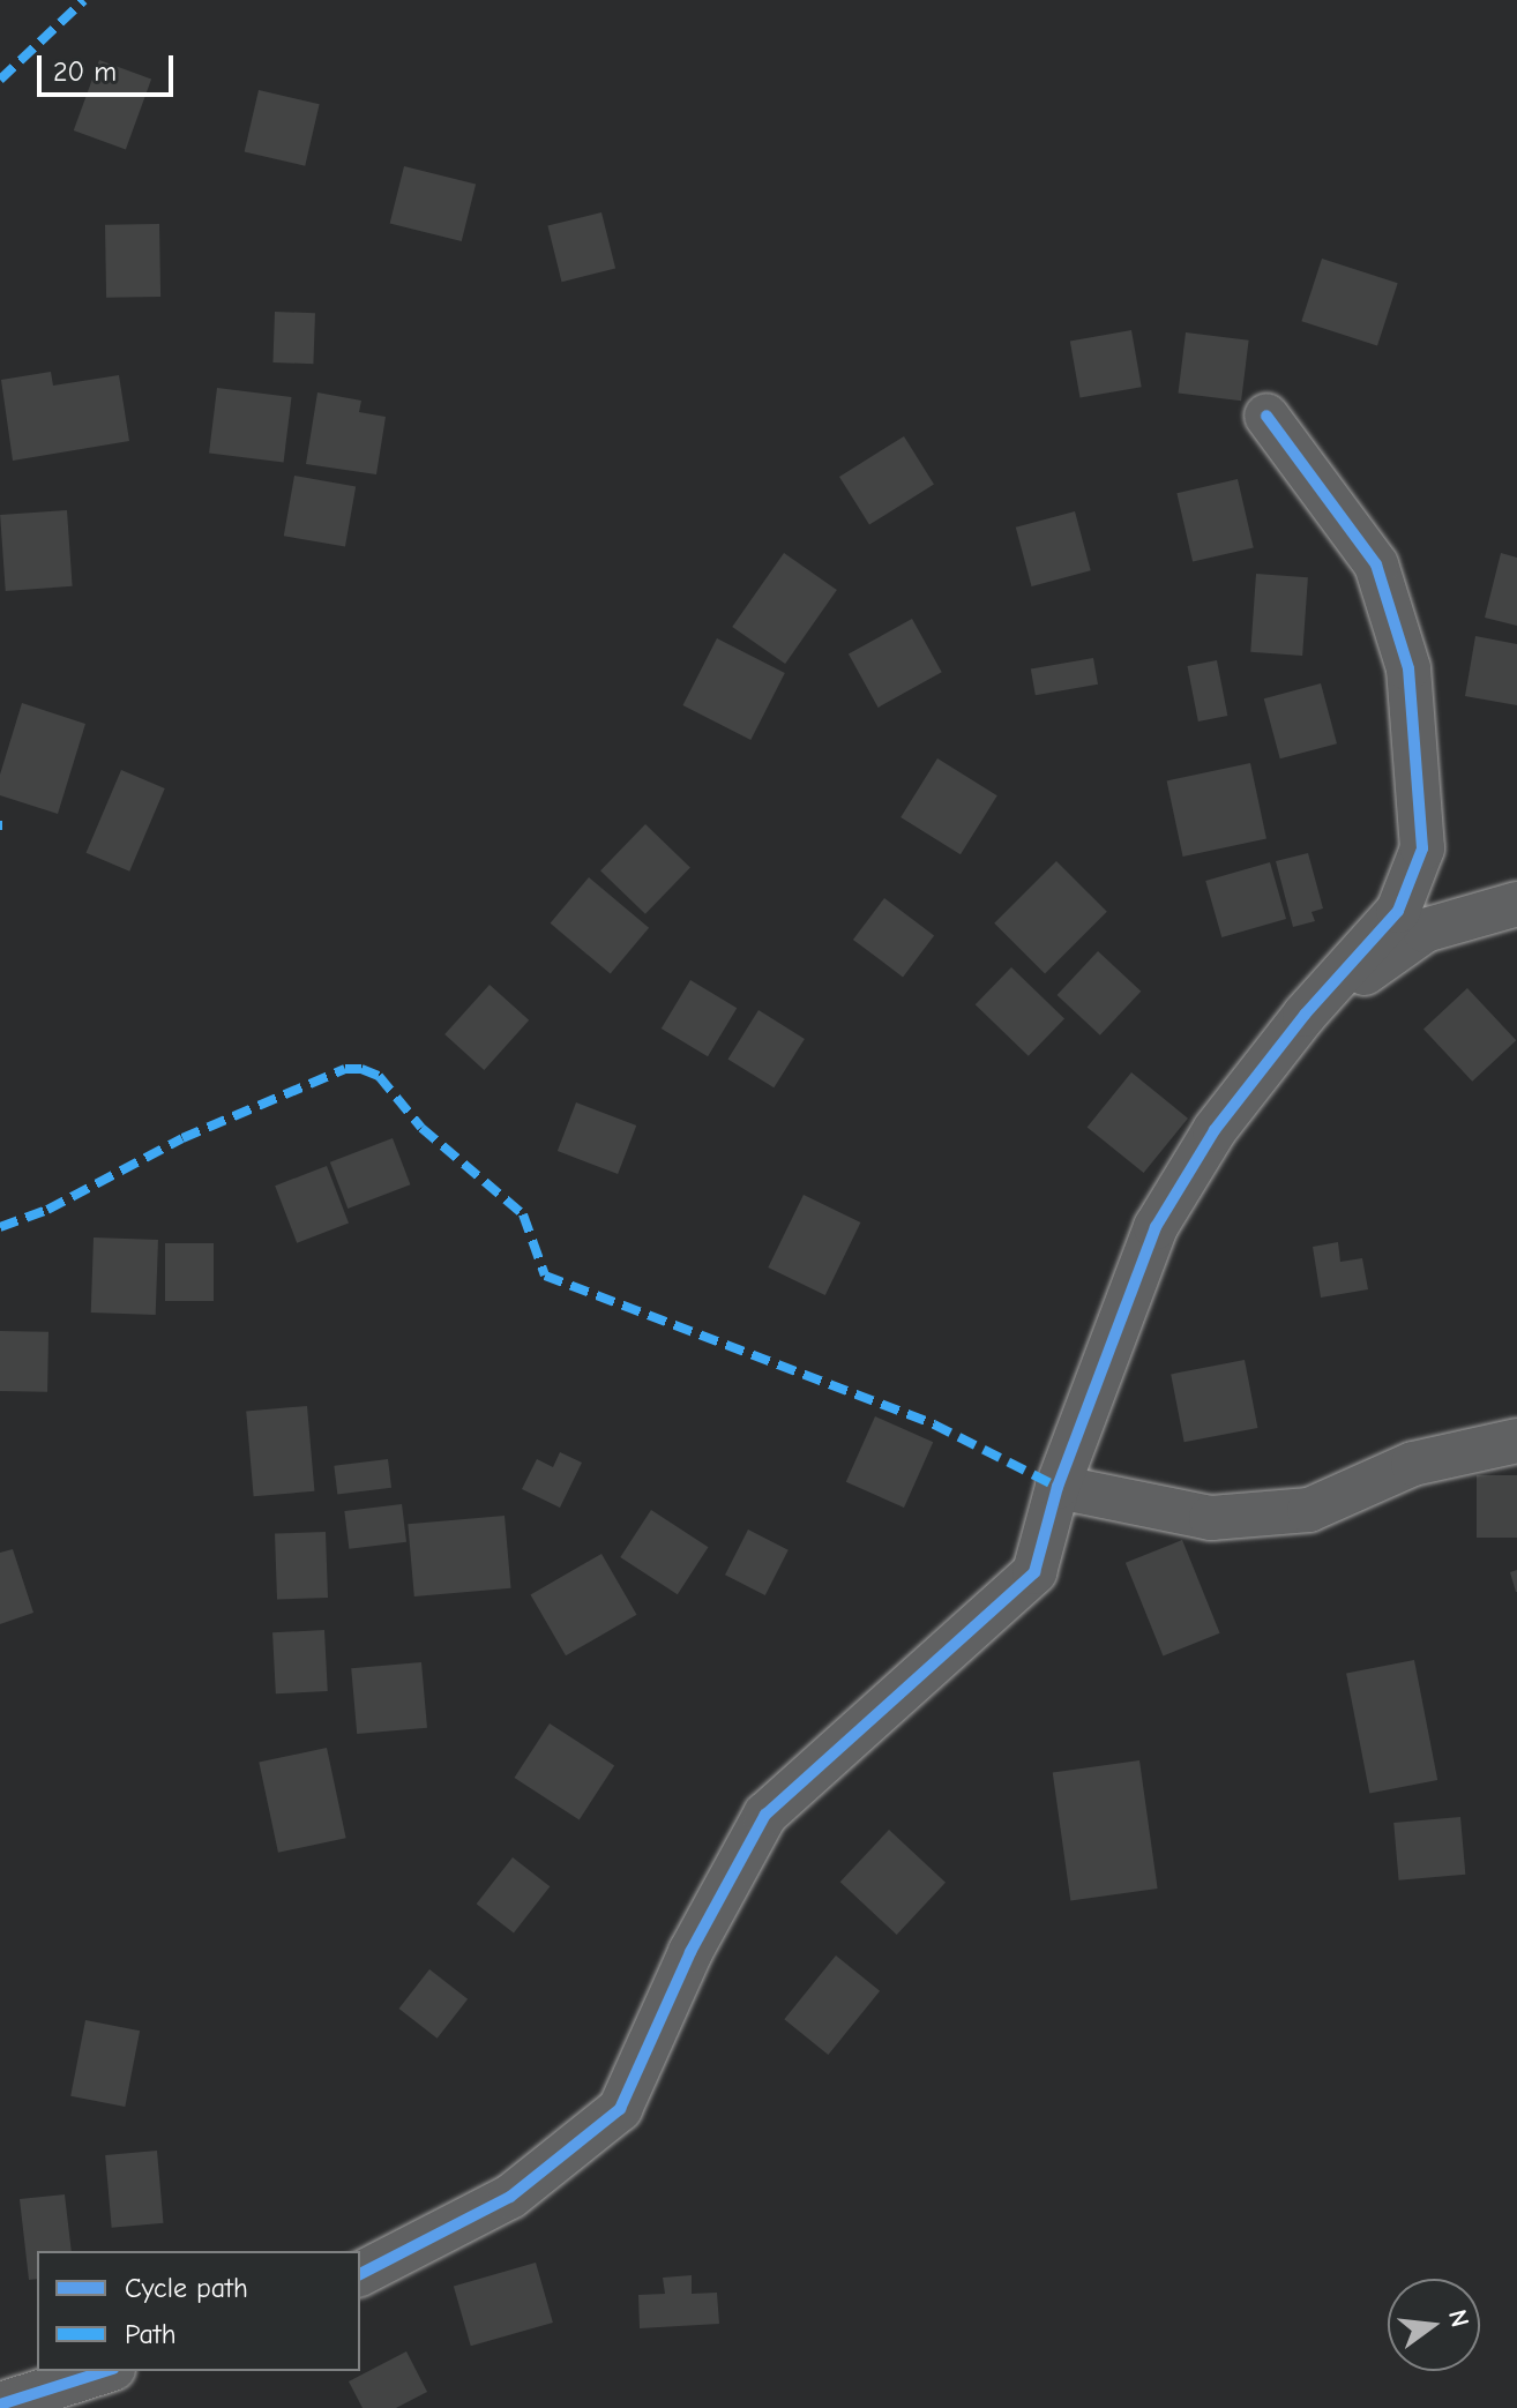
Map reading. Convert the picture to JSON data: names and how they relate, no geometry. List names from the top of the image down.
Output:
{
  "legend": ["Cycle path", "Path"],
  "scale_bar": "20 m",
  "north": "right"
}
